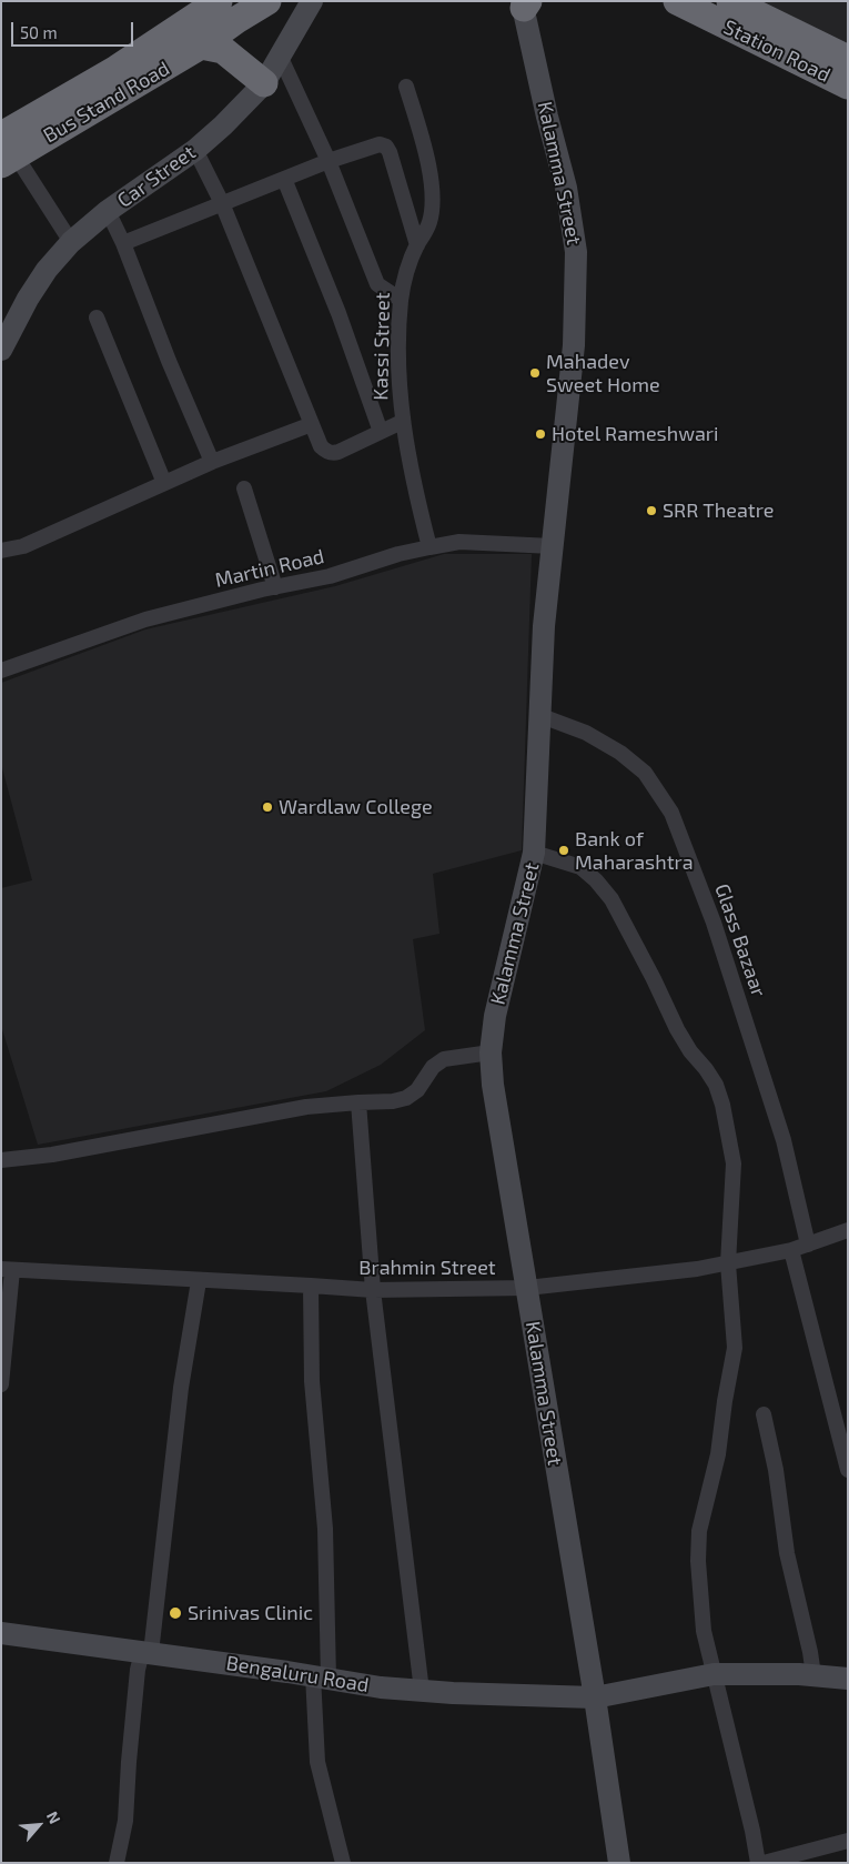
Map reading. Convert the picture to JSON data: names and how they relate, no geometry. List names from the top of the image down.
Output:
{
  "streets": {
    "highway": ["Station Road", "Bus Stand Road"],
    "street": [
      "Kalamma Street",
      "Car Street",
      "Kassi Street",
      "Martin Road",
      "Glass Bazaar",
      "Brahmin Street",
      "Bengaluru Road"
    ]
  },
  "crossings": [
    ["Kalamma Street", "Martin Road"],
    ["Kalamma Street", "Glass Bazaar"],
    ["Kalamma Street", "Brahmin Street"],
    ["Kalamma Street", "Bengaluru Road"],
    ["Kassi Street", "Martin Road"],
    ["Glass Bazaar", "Brahmin Street"]
  ],
  "places": [
    "Mahadev Sweet Home",
    "Hotel Rameshwari",
    "SRR Theatre",
    "Wardlaw College",
    "Bank of Maharashtra",
    "Srinivas Clinic"
  ],
  "scale_bar": "50 m",
  "north": "top right"
}
